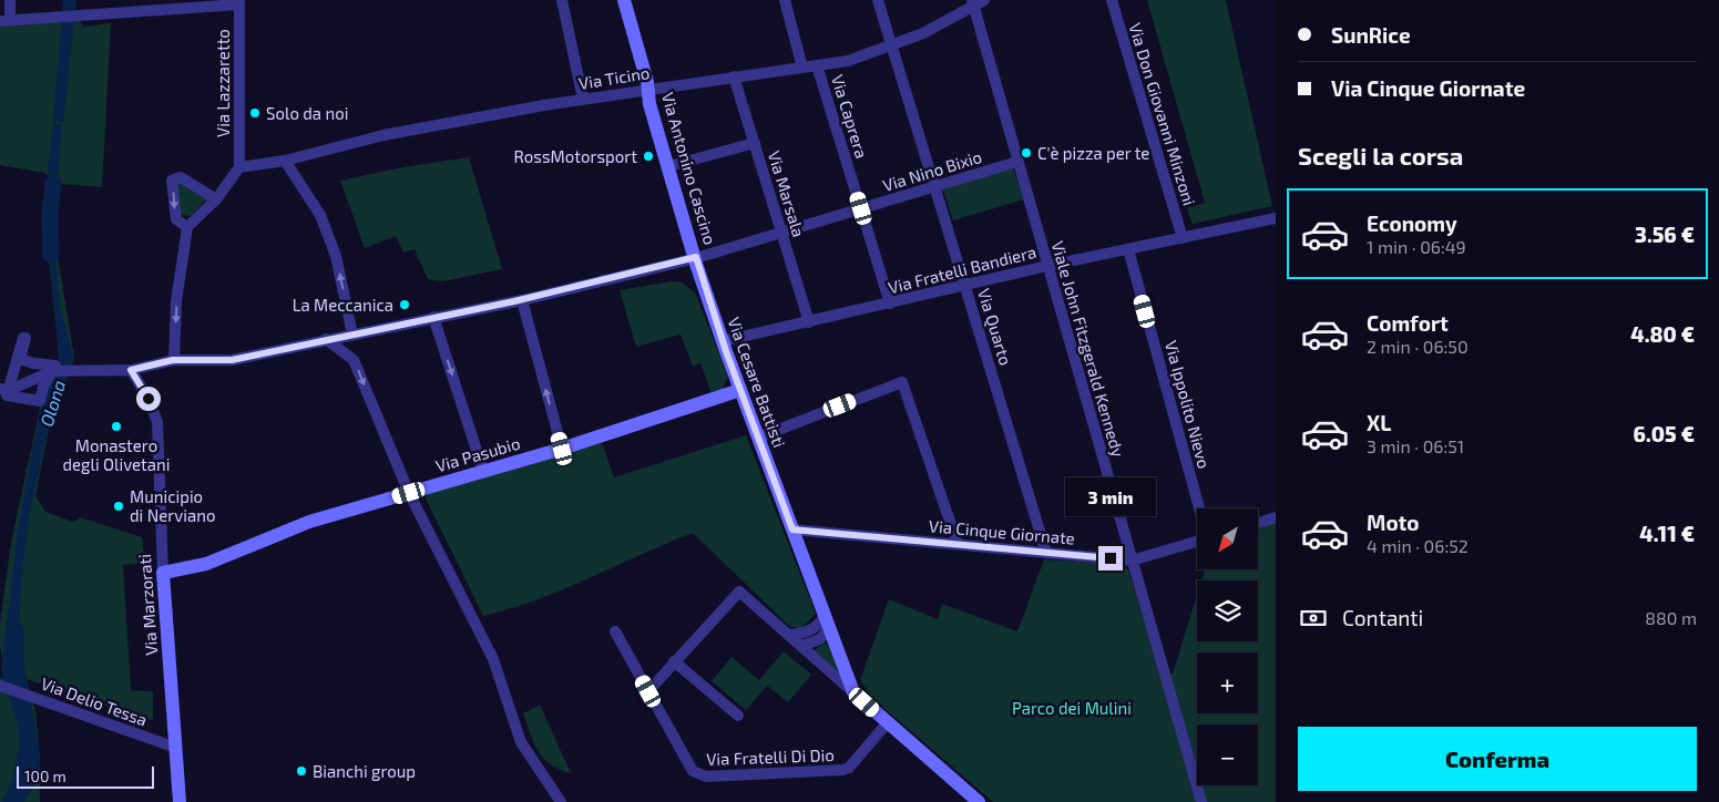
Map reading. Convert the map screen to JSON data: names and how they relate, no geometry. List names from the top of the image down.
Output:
{
  "streets": {
    "street": [
      "Via Ticino",
      "Via Lazzaretto",
      "Via Don Giovanni Minzoni",
      "Via Caprera",
      "Via Antonino Cascino",
      "Via Nino Bixio",
      "Via Marsala",
      "Via Fratelli Bandiera",
      "Via Quarto",
      "Viale John Fitzgerald Kennedy",
      "Via Cesare Battisti",
      "Via Ippolito Nievo",
      "Via Pasubio",
      "Via Cinque Giornate",
      "Via Marzorati",
      "Via Delio Tessa",
      "Via Fratelli Di Dio"
    ]
  },
  "crossings": [
    ["Via Ticino", "Via Lazzaretto"],
    ["Via Ticino", "Via Caprera"],
    ["Via Ticino", "Via Antonino Cascino"],
    ["Via Ticino", "Via Marsala"],
    ["Via Ticino", "Via Quarto"],
    ["Via Ticino", "Viale John Fitzgerald Kennedy"],
    ["Via Don Giovanni Minzoni", "Via Fratelli Bandiera"],
    ["Via Caprera", "Via Nino Bixio"],
    ["Via Caprera", "Via Fratelli Bandiera"],
    ["Via Antonino Cascino", "Via Nino Bixio"],
    ["Via Antonino Cascino", "Via Cesare Battisti"],
    ["Via Nino Bixio", "Via Marsala"],
    ["Via Nino Bixio", "Via Quarto"],
    ["Via Nino Bixio", "Viale John Fitzgerald Kennedy"],
    ["Via Nino Bixio", "Via Cesare Battisti"],
    ["Via Marsala", "Via Fratelli Bandiera"],
    ["Via Fratelli Bandiera", "Via Quarto"],
    ["Via Fratelli Bandiera", "Viale John Fitzgerald Kennedy"],
    ["Via Fratelli Bandiera", "Via Cesare Battisti"],
    ["Via Fratelli Bandiera", "Via Ippolito Nievo"],
    ["Via Quarto", "Via Cinque Giornate"],
    ["Viale John Fitzgerald Kennedy", "Via Cinque Giornate"],
    ["Via Cesare Battisti", "Via Pasubio"],
    ["Via Cesare Battisti", "Via Cinque Giornate"],
    ["Via Cesare Battisti", "Via Fratelli Di Dio"],
    ["Via Pasubio", "Via Marzorati"],
    ["Via Marzorati", "Via Delio Tessa"]
  ],
  "water": ["Olona"],
  "parks": ["Parco dei Mulini"],
  "places": [
    "Solo da noi",
    "C'è pizza per te",
    "RossMotorsport",
    "La Meccanica",
    "Monastero degli Olivetani",
    "Municipio di Nerviano",
    "Bianchi group"
  ],
  "scale_bar": "100 m",
  "north": "bottom left",
  "page": {
    "banner": ["SunRice", "Via Cinque Giornate"],
    "heading": "Scegli la corsa",
    "list": [
      {
        "name": "Economy",
        "note": "1 min · 06:49",
        "value": "3.56 €"
      },
      {
        "name": "Comfort",
        "note": "2 min · 06:50",
        "value": "4.80 €"
      },
      {
        "name": "XL",
        "note": "3 min · 06:51",
        "value": "6.05 €"
      },
      {
        "name": "Moto",
        "note": "4 min · 06:52",
        "value": "4.11 €"
      }
    ],
    "bubble": "3 min",
    "map_buttons": ["+", "−"],
    "pay": ["Contanti", "880 m"],
    "buttons": "Conferma",
    "scale": "100 m"
  }
}
